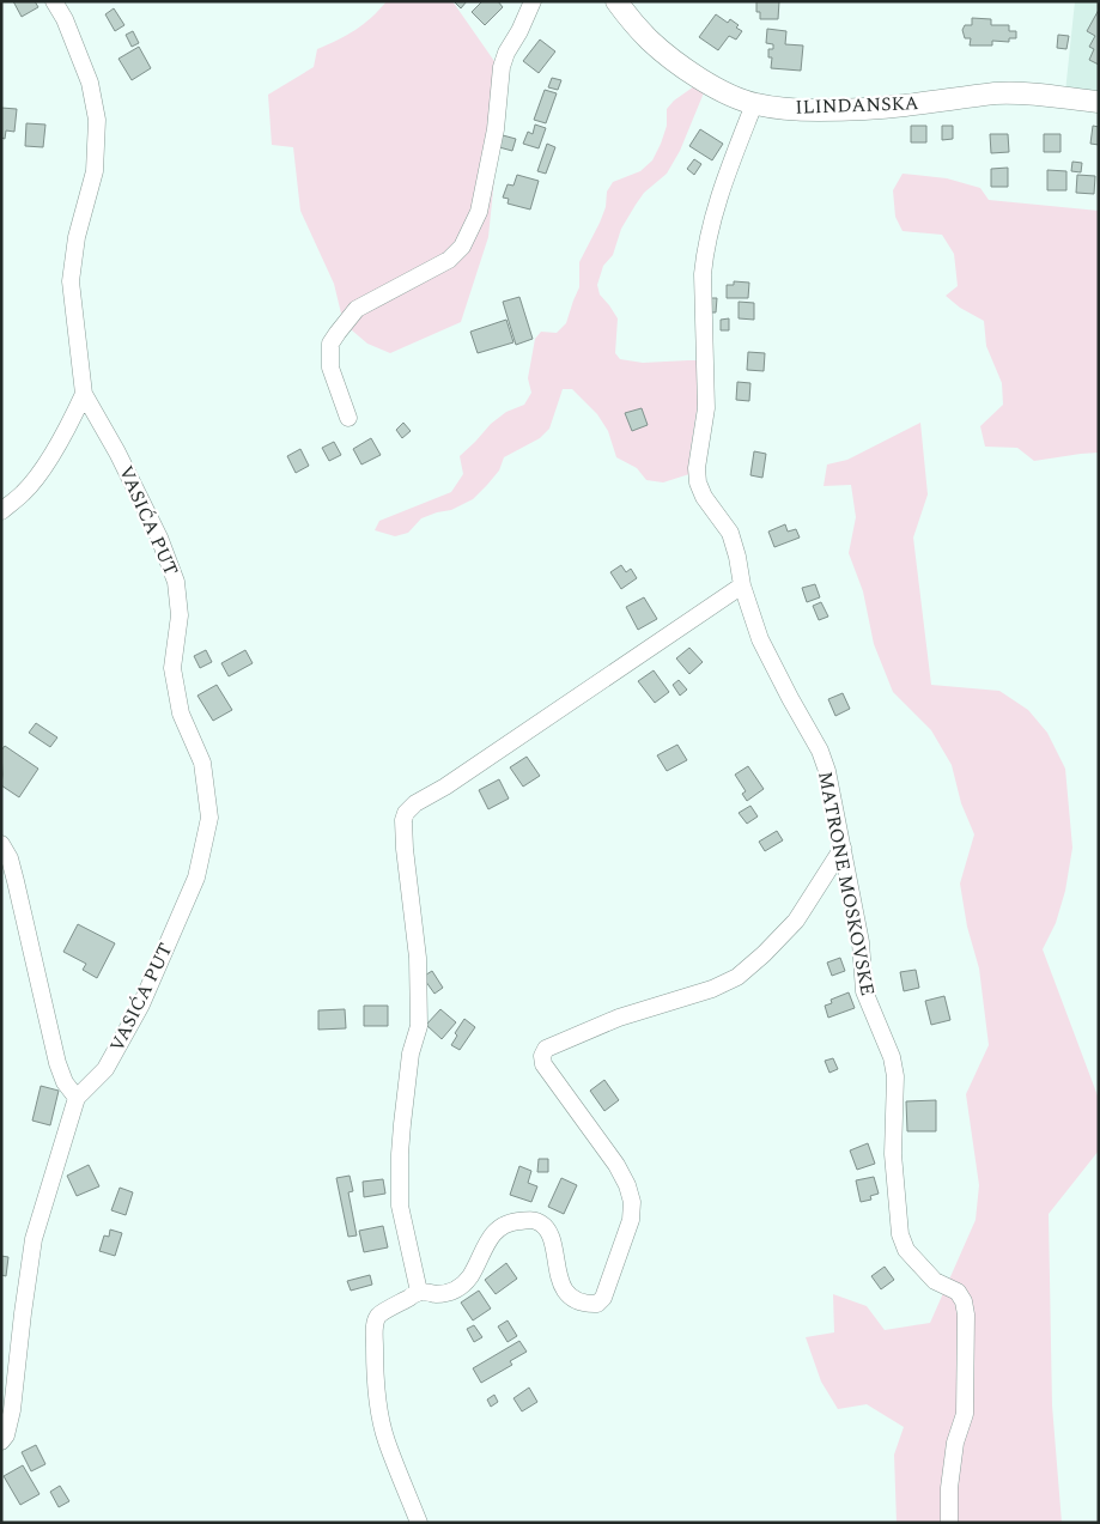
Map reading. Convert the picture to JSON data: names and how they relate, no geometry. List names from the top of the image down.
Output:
{
  "streets": {
    "street": ["ILINDANSKA", "VASIĆA PUT", "MATRONE MOSKOVSKE"]
  },
  "crossings": [
    ["ILINDANSKA", "MATRONE MOSKOVSKE"]
  ]
}
